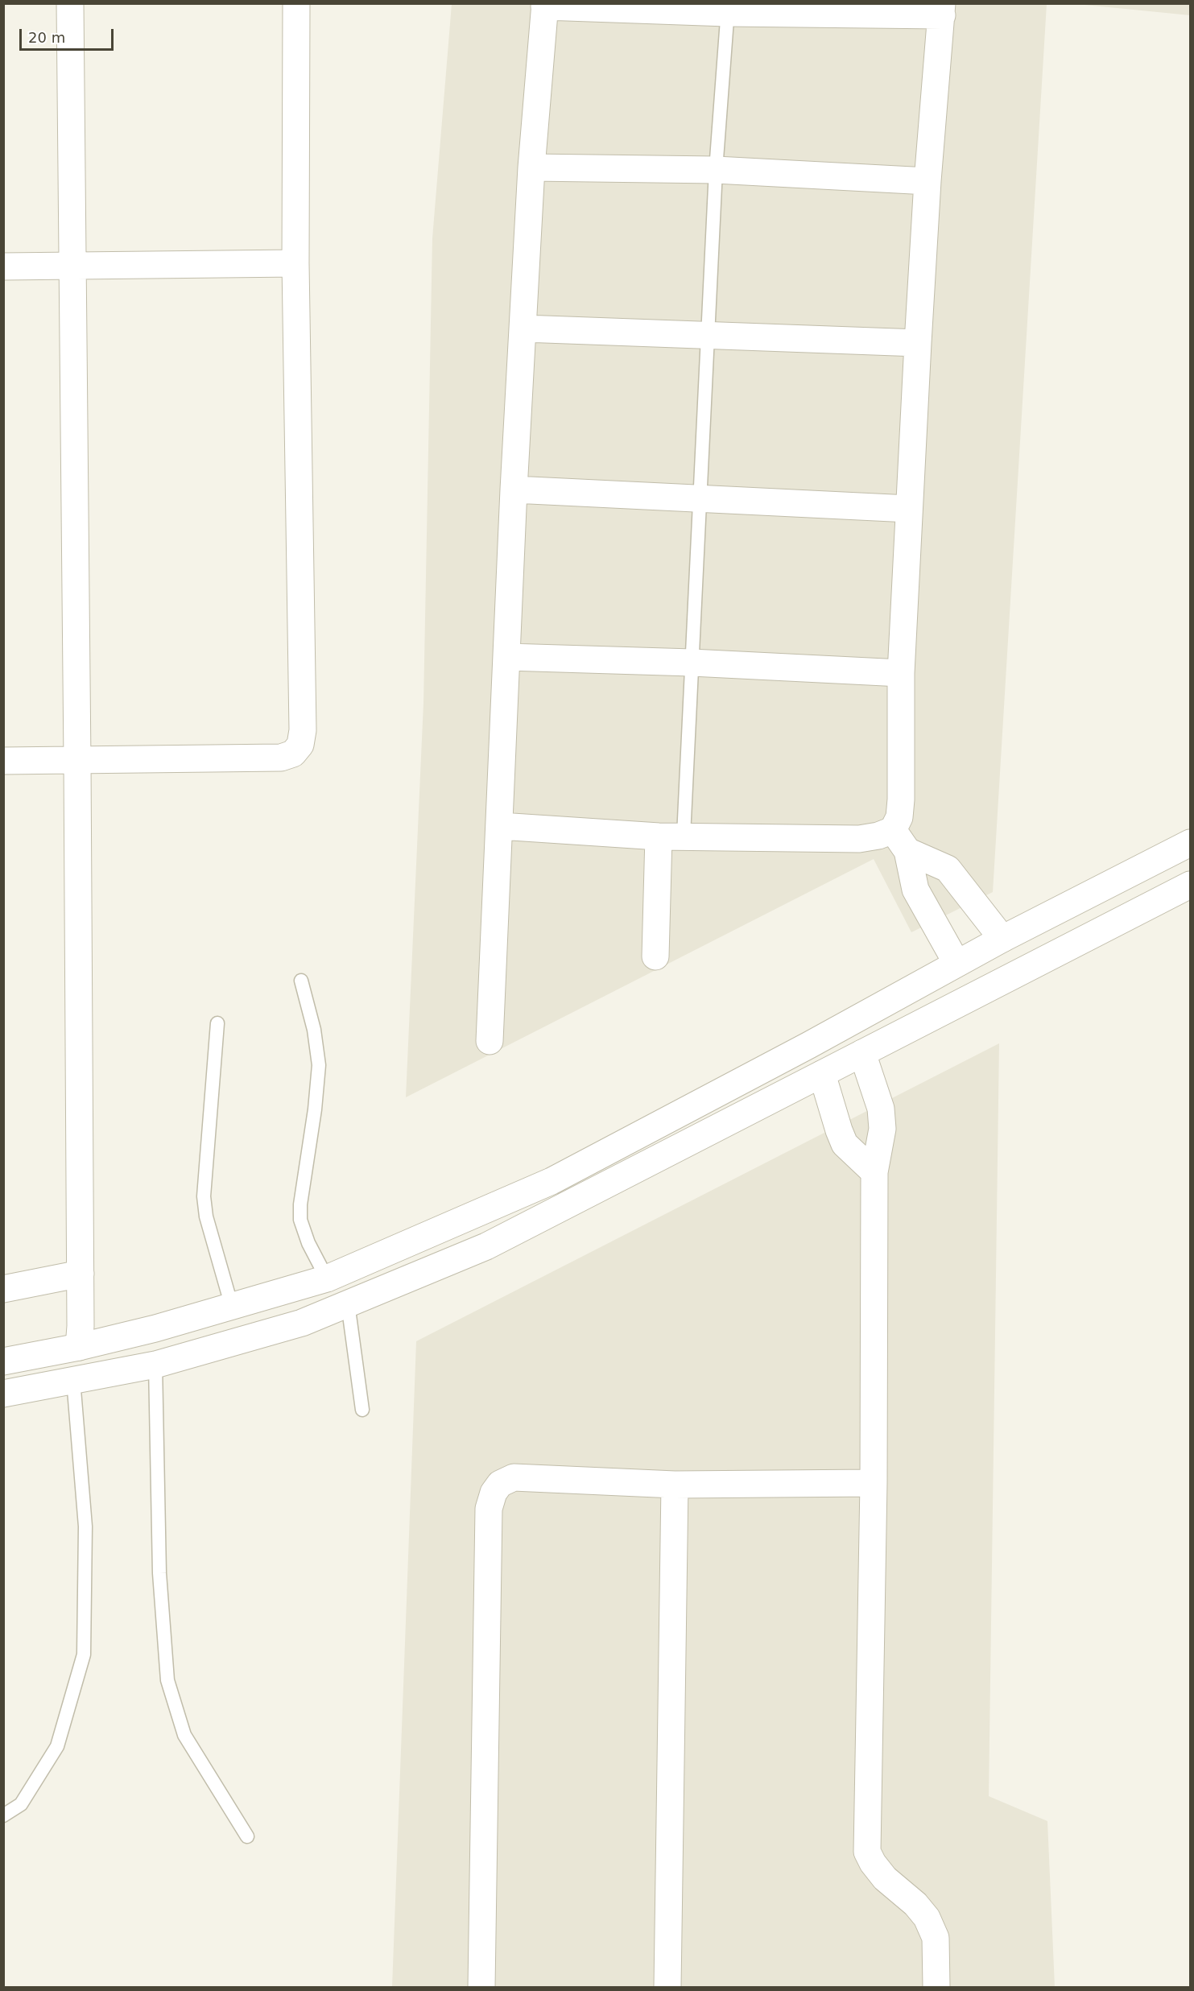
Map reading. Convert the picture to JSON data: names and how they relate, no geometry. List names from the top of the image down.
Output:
{
  "scale_bar": "20 m"
}
